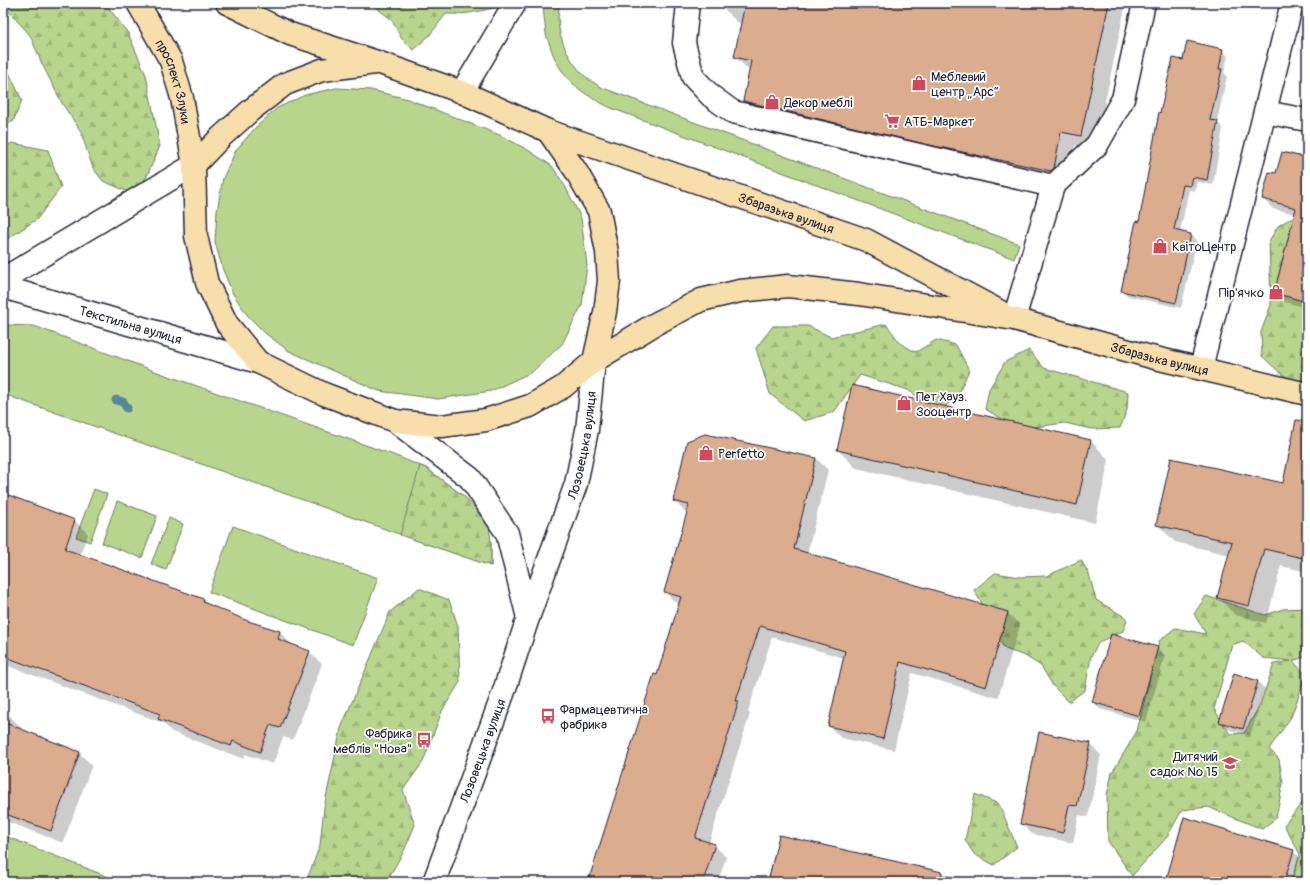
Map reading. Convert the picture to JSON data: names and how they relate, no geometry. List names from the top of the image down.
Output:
{
  "streets": {
    "main road": ["проспект Злуки", "Збаразька вулиця"],
    "street": ["Текстильна вулиця", "Лозовецька вулиця"]
  },
  "crossings": [
    ["проспект Злуки", "Збаразька вулиця"],
    ["проспект Злуки", "Текстильна вулиця"],
    ["Збаразька вулиця", "Текстильна вулиця"],
    ["Збаразька вулиця", "Лозовецька вулиця"]
  ],
  "places": {
    "shop": [
      "Меблевий центр „Арс“",
      "Декор меблі",
      "КвітоЦентр",
      "Пір'ячко",
      "Пет Хауз. Зооцентр",
      "Perfetto"
    ],
    "supermarket": ["АТБ-Маркет"],
    "bus stop": ["Фармацевтична фабрика", "Фабрика меблів \"Нова\""],
    "school or university": ["Дитячий садок № 15"]
  }
}
